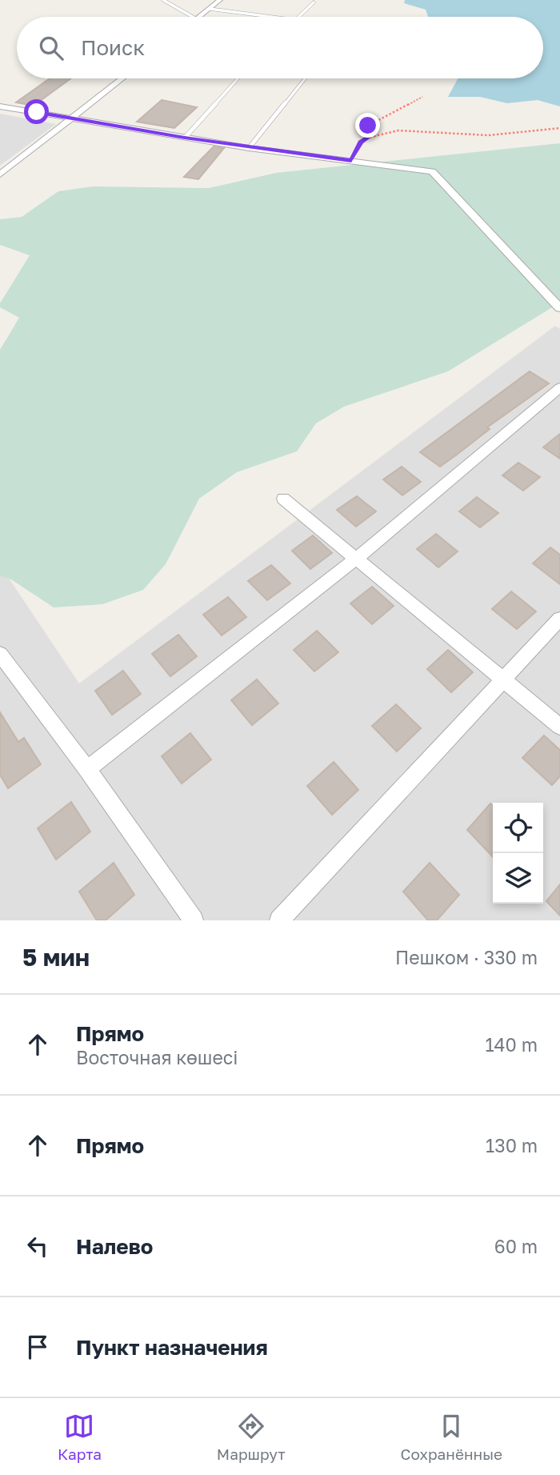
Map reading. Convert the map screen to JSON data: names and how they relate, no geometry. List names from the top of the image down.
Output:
{
  "page": {
    "search": "Поиск",
    "heading": ["5 мин", "Пешком · 330 m"],
    "list": [
      ["Прямо", "Восточная көшесі", "140 m"],
      ["Прямо", "130 m"],
      ["Налево", "60 m"],
      "Пункт назначения"
    ],
    "nav": ["Карта", "Маршрут", "Сохранённые"]
  }
}
